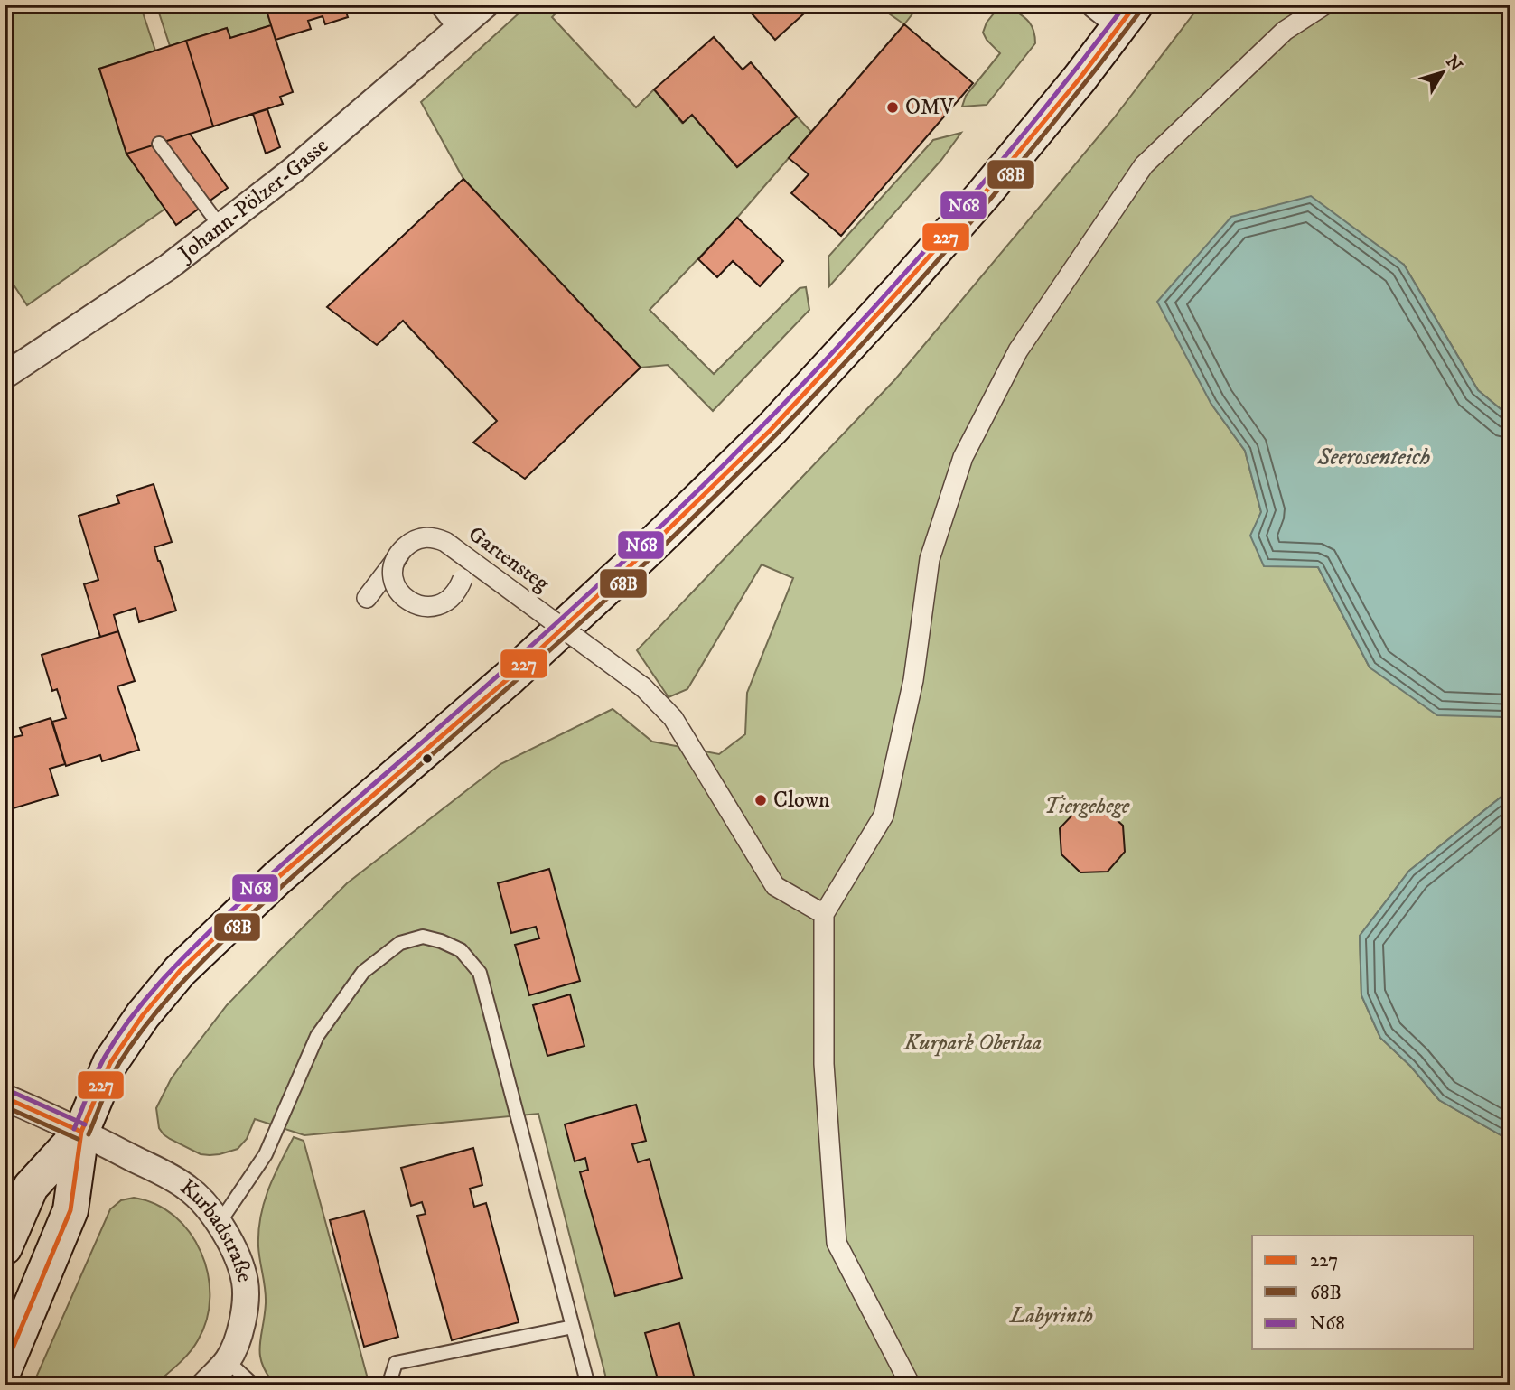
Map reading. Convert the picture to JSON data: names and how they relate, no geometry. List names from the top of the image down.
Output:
{
  "streets": {
    "street": ["Johann-Pölzer-Gasse", "Gartensteg", "Kurbadstraße"]
  },
  "water": ["Seerosenteich"],
  "parks": ["Tiergehege", "Kurpark Oberlaa", "Labyrinth"],
  "places": ["OMV", "Clown"],
  "lines": ["transit line 227", "transit line N68", "transit line 68B"],
  "legend": ["227", "68B", "N68"],
  "north": "top right"
}
